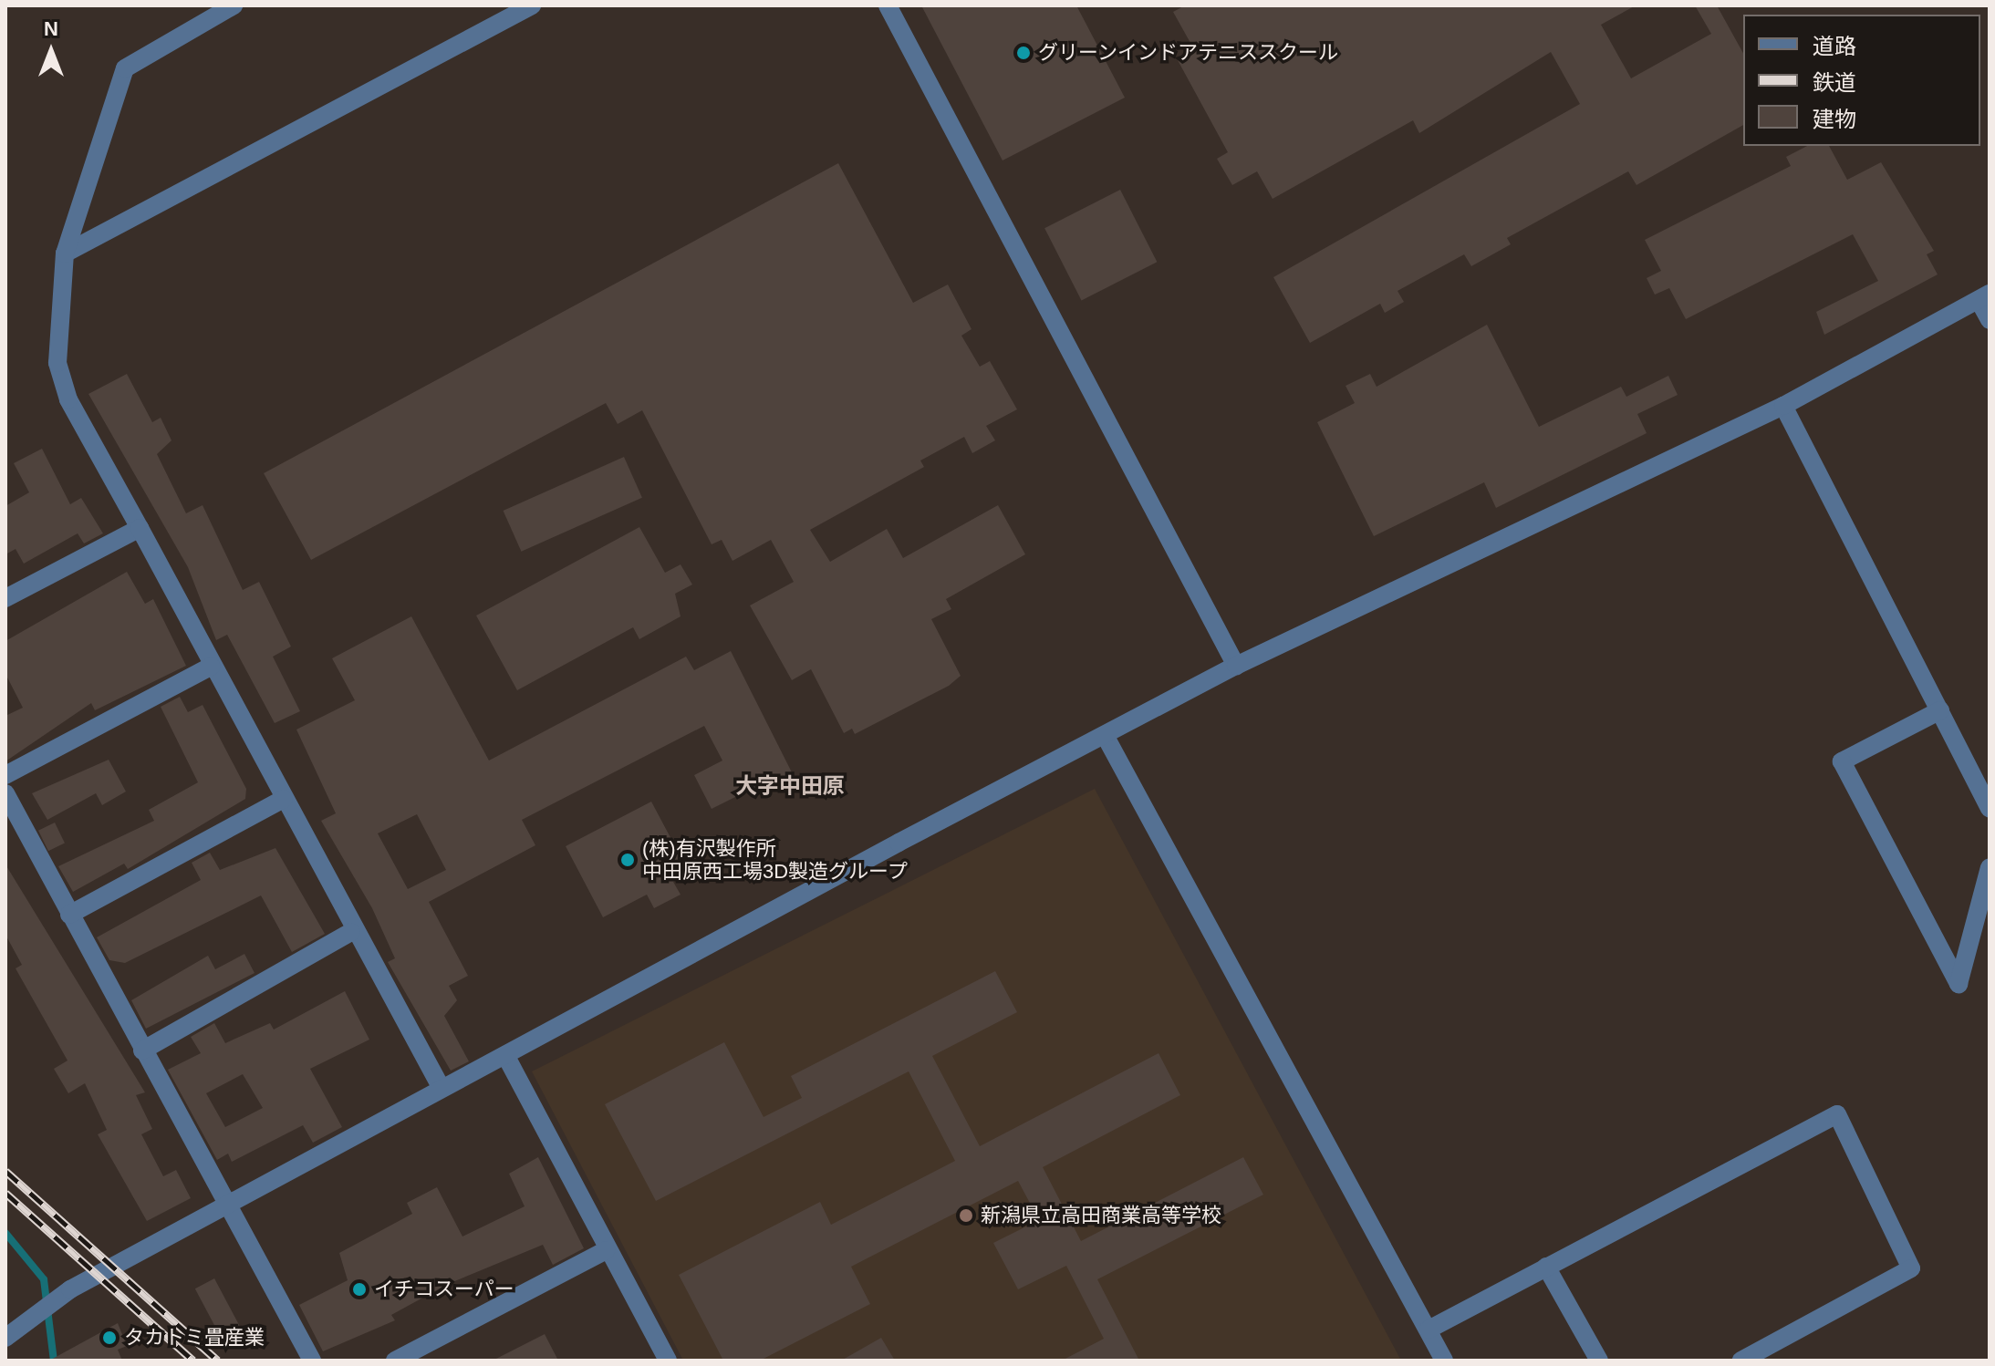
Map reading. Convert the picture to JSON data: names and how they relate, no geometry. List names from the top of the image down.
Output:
{
  "districts": ["大字中田原"],
  "places": [
    "グリーンインドアテニススクール",
    "(株)有沢製作所 中田原西工場3D製造グループ",
    "新潟県立高田商業高等学校",
    "イチコスーパー",
    "タカトミ畳産業"
  ],
  "legend": ["道路", "鉄道", "建物"],
  "north": "top"
}
